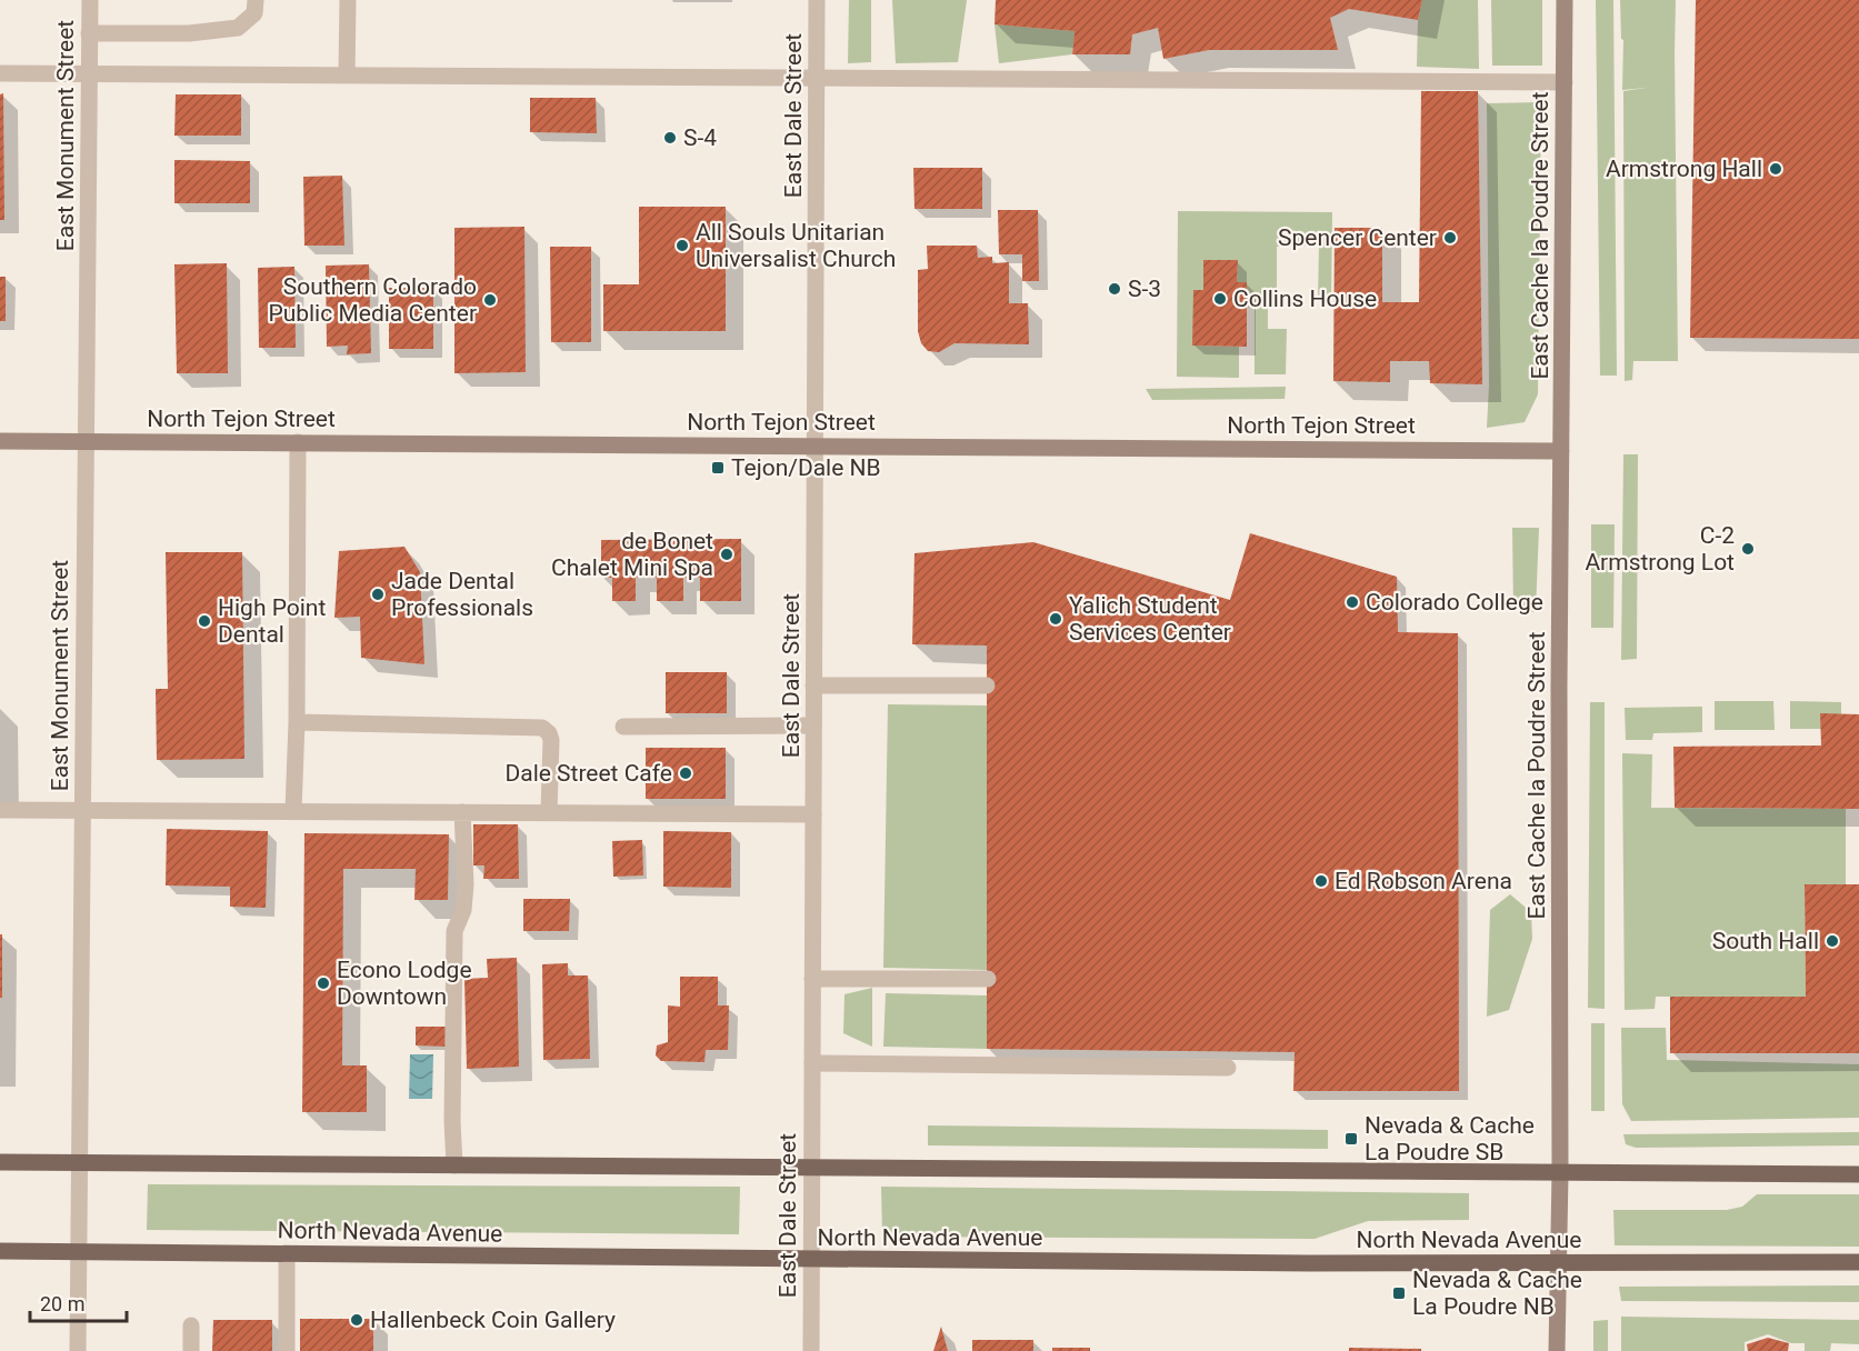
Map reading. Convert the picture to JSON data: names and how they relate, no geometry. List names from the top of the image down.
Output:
{
  "streets": {
    "main road": ["North Nevada Avenue"],
    "street": [
      "East Dale Street",
      "East Monument Street",
      "East Cache la Poudre Street",
      "North Tejon Street"
    ]
  },
  "crossings": [
    ["East Dale Street", "North Tejon Street"],
    ["East Dale Street", "North Nevada Avenue"],
    ["East Monument Street", "North Tejon Street"],
    ["East Monument Street", "North Nevada Avenue"],
    ["East Cache la Poudre Street", "North Tejon Street"],
    ["East Cache la Poudre Street", "North Nevada Avenue"]
  ],
  "places": {
    "other": [
      "S-4",
      "Armstrong Hall",
      "Spencer Center",
      "All Souls Unitarian Universalist Church",
      "S-3",
      "Collins House",
      "Southern Colorado Public Media Center",
      "C-2 Armstrong Lot",
      "de Bonet Chalet Mini Spa",
      "Jade Dental Professionals",
      "Colorado College",
      "Yalich Student Services Center",
      "High Point Dental",
      "Dale Street Cafe",
      "Ed Robson Arena",
      "South Hall",
      "Econo Lodge Downtown",
      "Hallenbeck Coin Gallery"
    ],
    "transit": ["Tejon/Dale NB", "Nevada & Cache La Poudre SB", "Nevada & Cache La Poudre NB"]
  },
  "scale_bar": "20 m"
}
